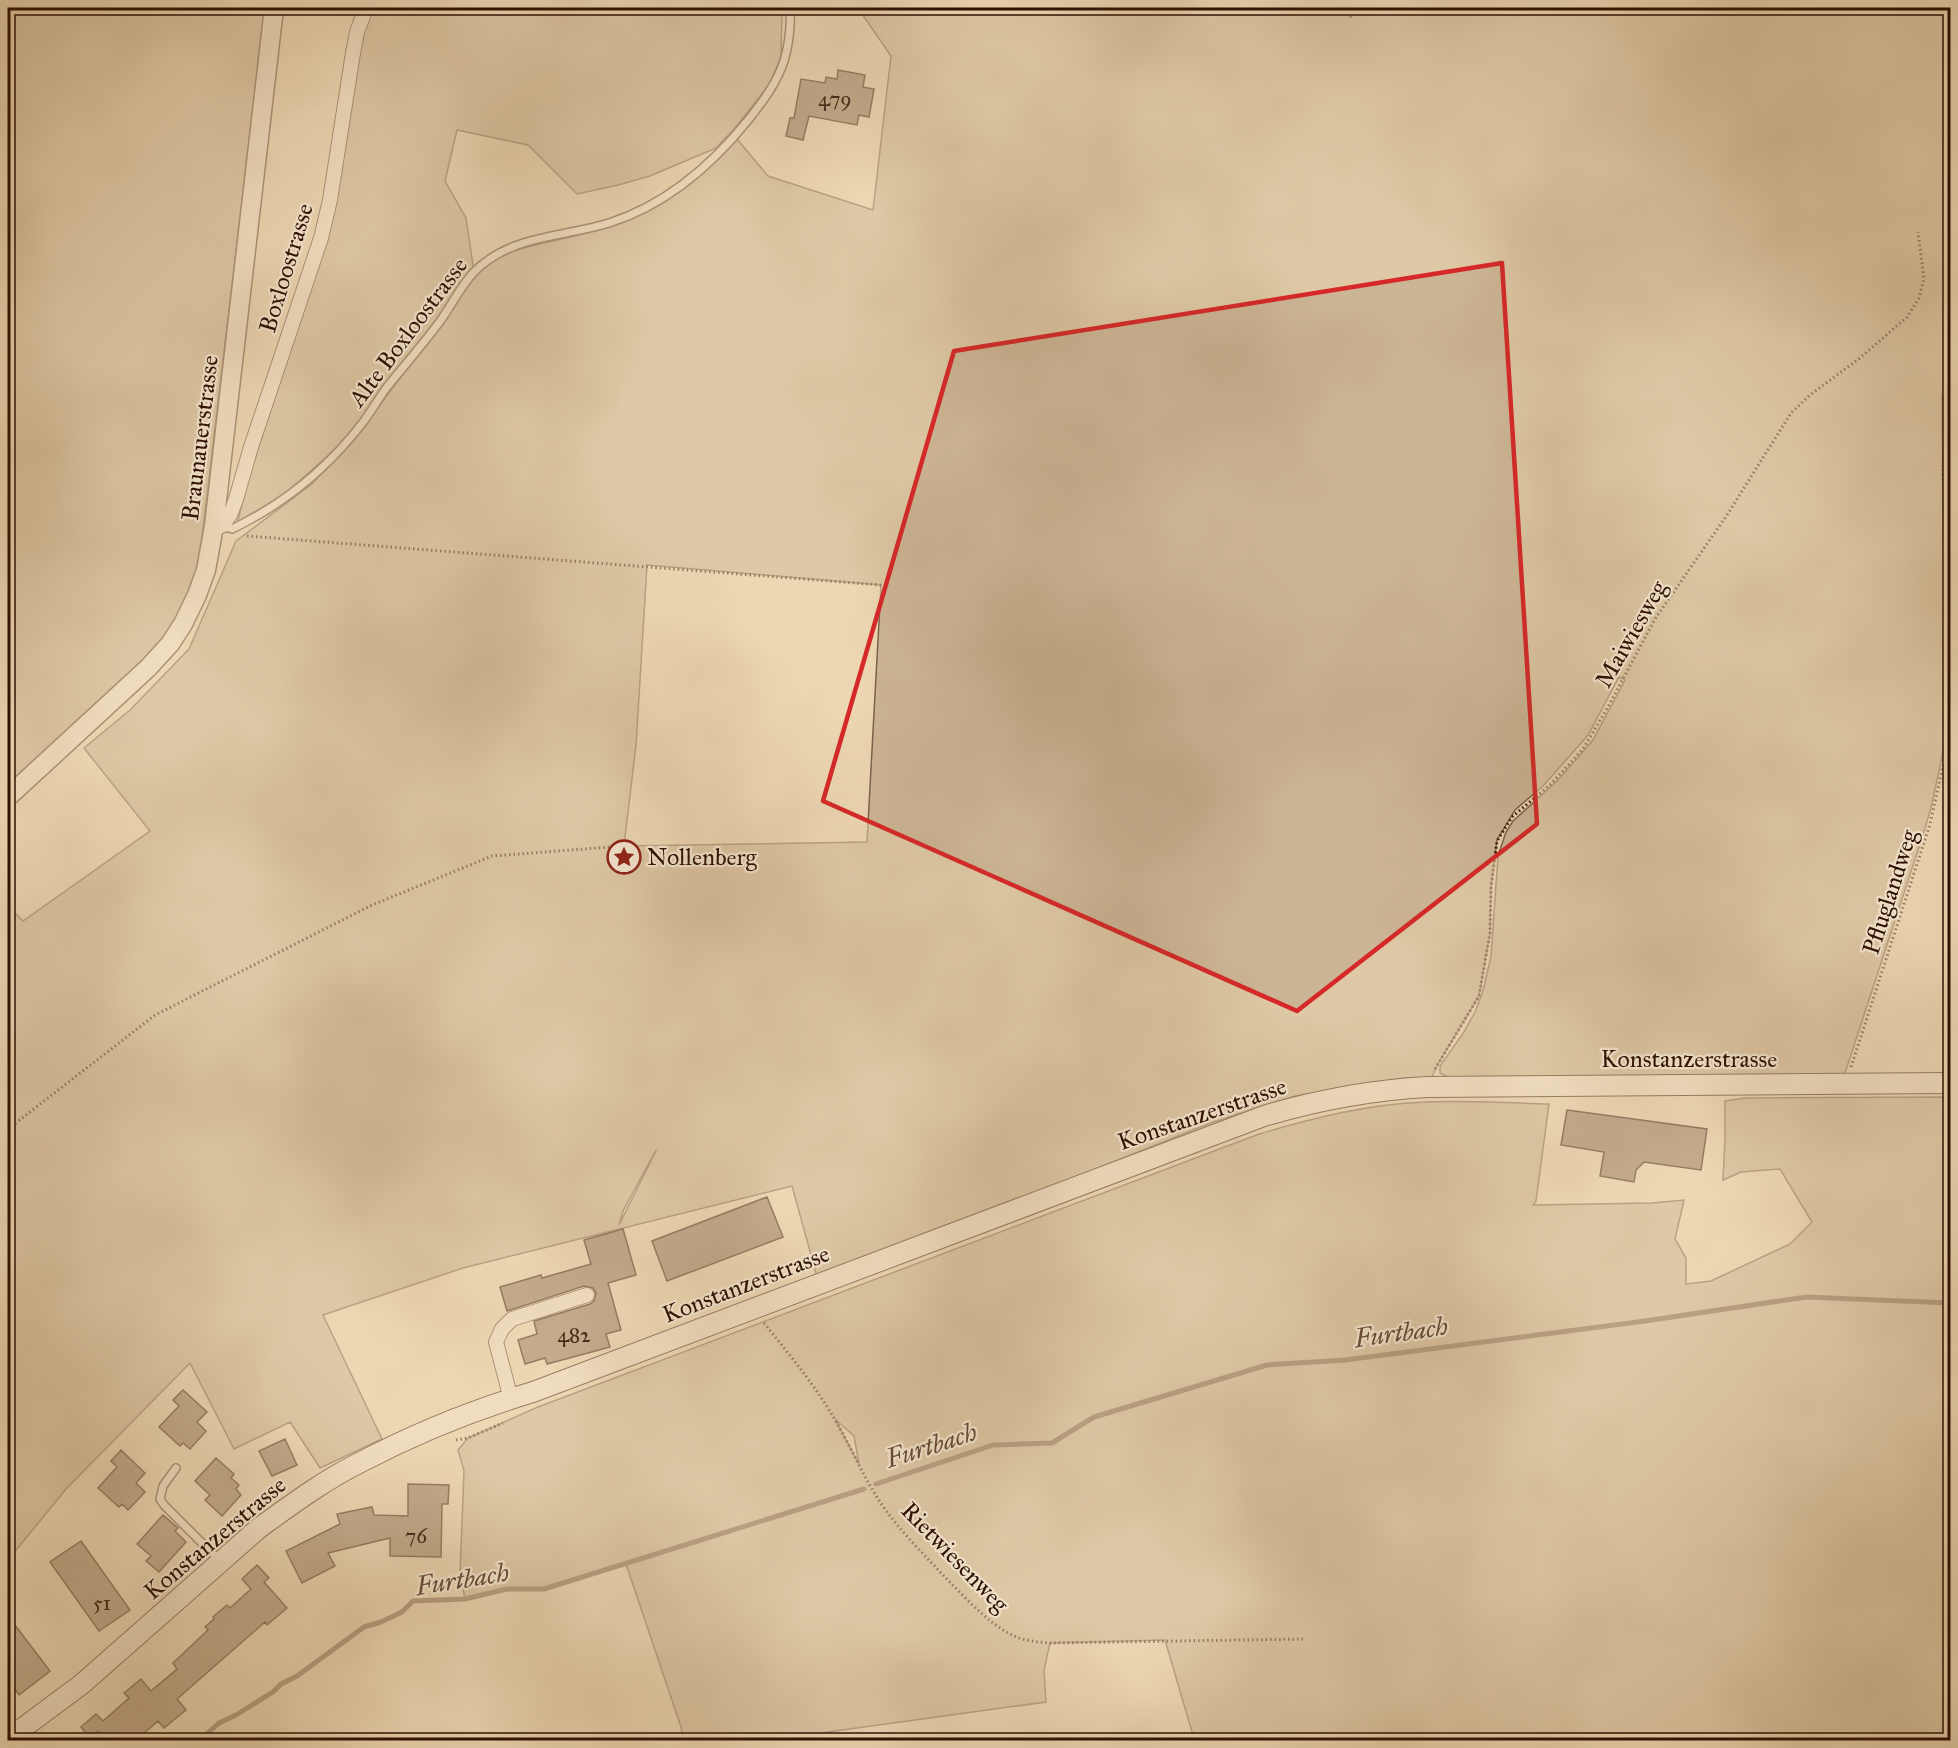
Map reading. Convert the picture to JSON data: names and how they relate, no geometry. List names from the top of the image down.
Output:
{
  "streets": {
    "main road": ["Konstanzerstrasse"],
    "street": ["Boxloostrasse", "Braunauerstrasse"],
    "lane": ["Alte Boxloostrasse"],
    "path": ["Maiwiesweg", "Pfluglandweg", "Rietwiesenweg"]
  },
  "crossings": [
    ["Boxloostrasse", "Alte Boxloostrasse"],
    ["Boxloostrasse", "Braunauerstrasse"],
    ["Alte Boxloostrasse", "Braunauerstrasse"],
    ["Maiwiesweg", "Konstanzerstrasse"],
    ["Konstanzerstrasse", "Rietwiesenweg"]
  ],
  "water": ["Furtbach"],
  "places": {
    "place": ["Nollenberg"]
  },
  "house_numbers": [
    "479",
    "482",
    "76",
    "51"
  ]
}
